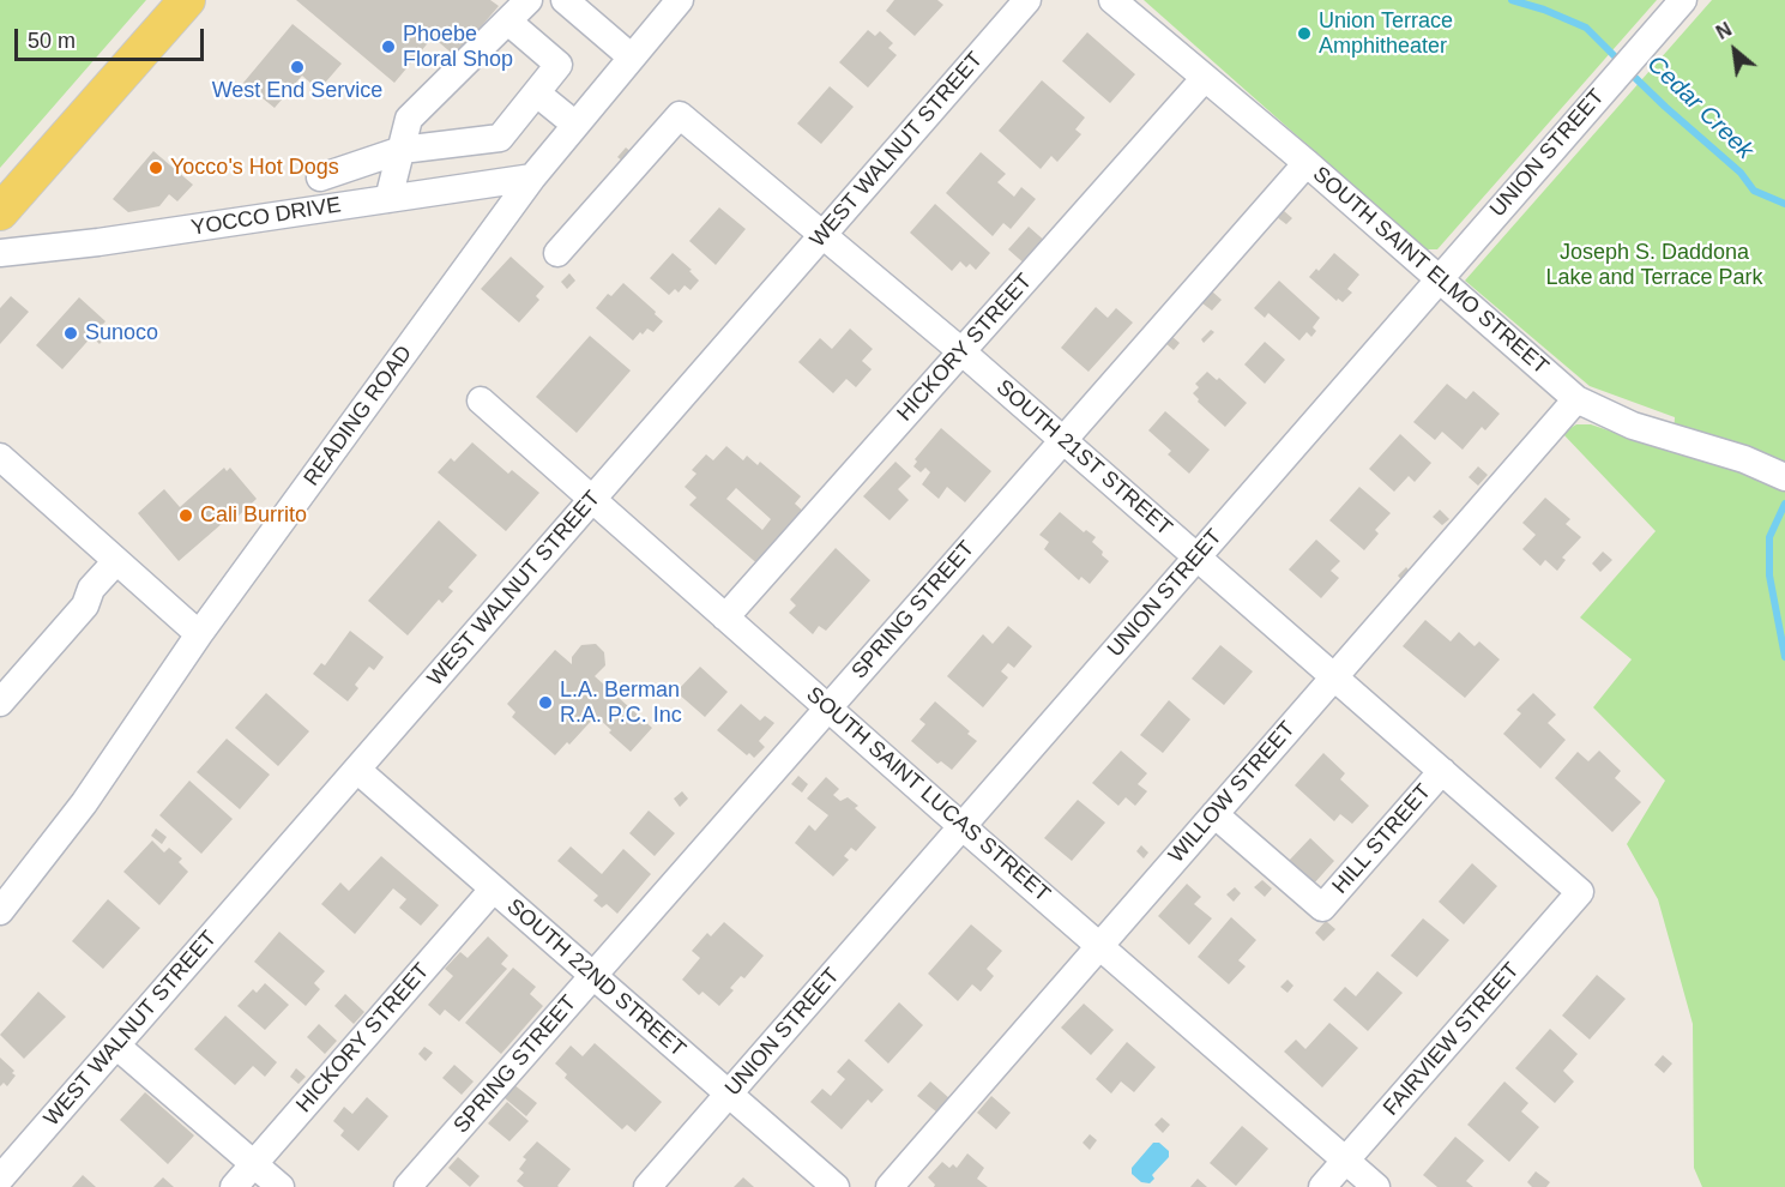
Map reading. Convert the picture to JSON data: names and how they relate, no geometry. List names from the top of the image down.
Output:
{
  "streets": {
    "street": [
      "WEST WALNUT STREET",
      "UNION STREET",
      "YOCCO DRIVE",
      "SOUTH SAINT ELMO STREET",
      "HICKORY STREET",
      "READING ROAD",
      "SOUTH 21ST STREET",
      "SPRING STREET",
      "WILLOW STREET",
      "SOUTH SAINT LUCAS STREET",
      "HILL STREET",
      "SOUTH 22ND STREET",
      "FAIRVIEW STREET"
    ]
  },
  "crossings": [
    ["WEST WALNUT STREET", "SOUTH 21ST STREET"],
    ["WEST WALNUT STREET", "SOUTH SAINT LUCAS STREET"],
    ["WEST WALNUT STREET", "SOUTH 22ND STREET"],
    ["UNION STREET", "SOUTH SAINT ELMO STREET"],
    ["UNION STREET", "SOUTH 21ST STREET"],
    ["UNION STREET", "SOUTH SAINT LUCAS STREET"],
    ["UNION STREET", "SOUTH 22ND STREET"],
    ["YOCCO DRIVE", "READING ROAD"],
    ["SOUTH SAINT ELMO STREET", "HICKORY STREET"],
    ["SOUTH SAINT ELMO STREET", "SPRING STREET"],
    ["SOUTH SAINT ELMO STREET", "WILLOW STREET"],
    ["HICKORY STREET", "SOUTH 21ST STREET"],
    ["HICKORY STREET", "SOUTH SAINT LUCAS STREET"],
    ["HICKORY STREET", "SOUTH 22ND STREET"],
    ["SOUTH 21ST STREET", "SPRING STREET"],
    ["SOUTH 21ST STREET", "WILLOW STREET"],
    ["SOUTH 21ST STREET", "HILL STREET"],
    ["SOUTH 21ST STREET", "FAIRVIEW STREET"],
    ["SPRING STREET", "SOUTH SAINT LUCAS STREET"],
    ["SPRING STREET", "SOUTH 22ND STREET"],
    ["WILLOW STREET", "SOUTH SAINT LUCAS STREET"],
    ["WILLOW STREET", "HILL STREET"],
    ["SOUTH SAINT LUCAS STREET", "FAIRVIEW STREET"]
  ],
  "water": ["Cedar Creek"],
  "parks": ["Joseph S. Daddona Lake and Terrace Park"],
  "places": [
    "Union Terrace Amphitheater",
    "Phoebe Floral Shop",
    "West End Service",
    "Yocco's Hot Dogs",
    "Sunoco",
    "Cali Burrito",
    "L.A. Berman R.A. P.C. Inc"
  ],
  "scale_bar": "50 m",
  "north": "top left"
}
